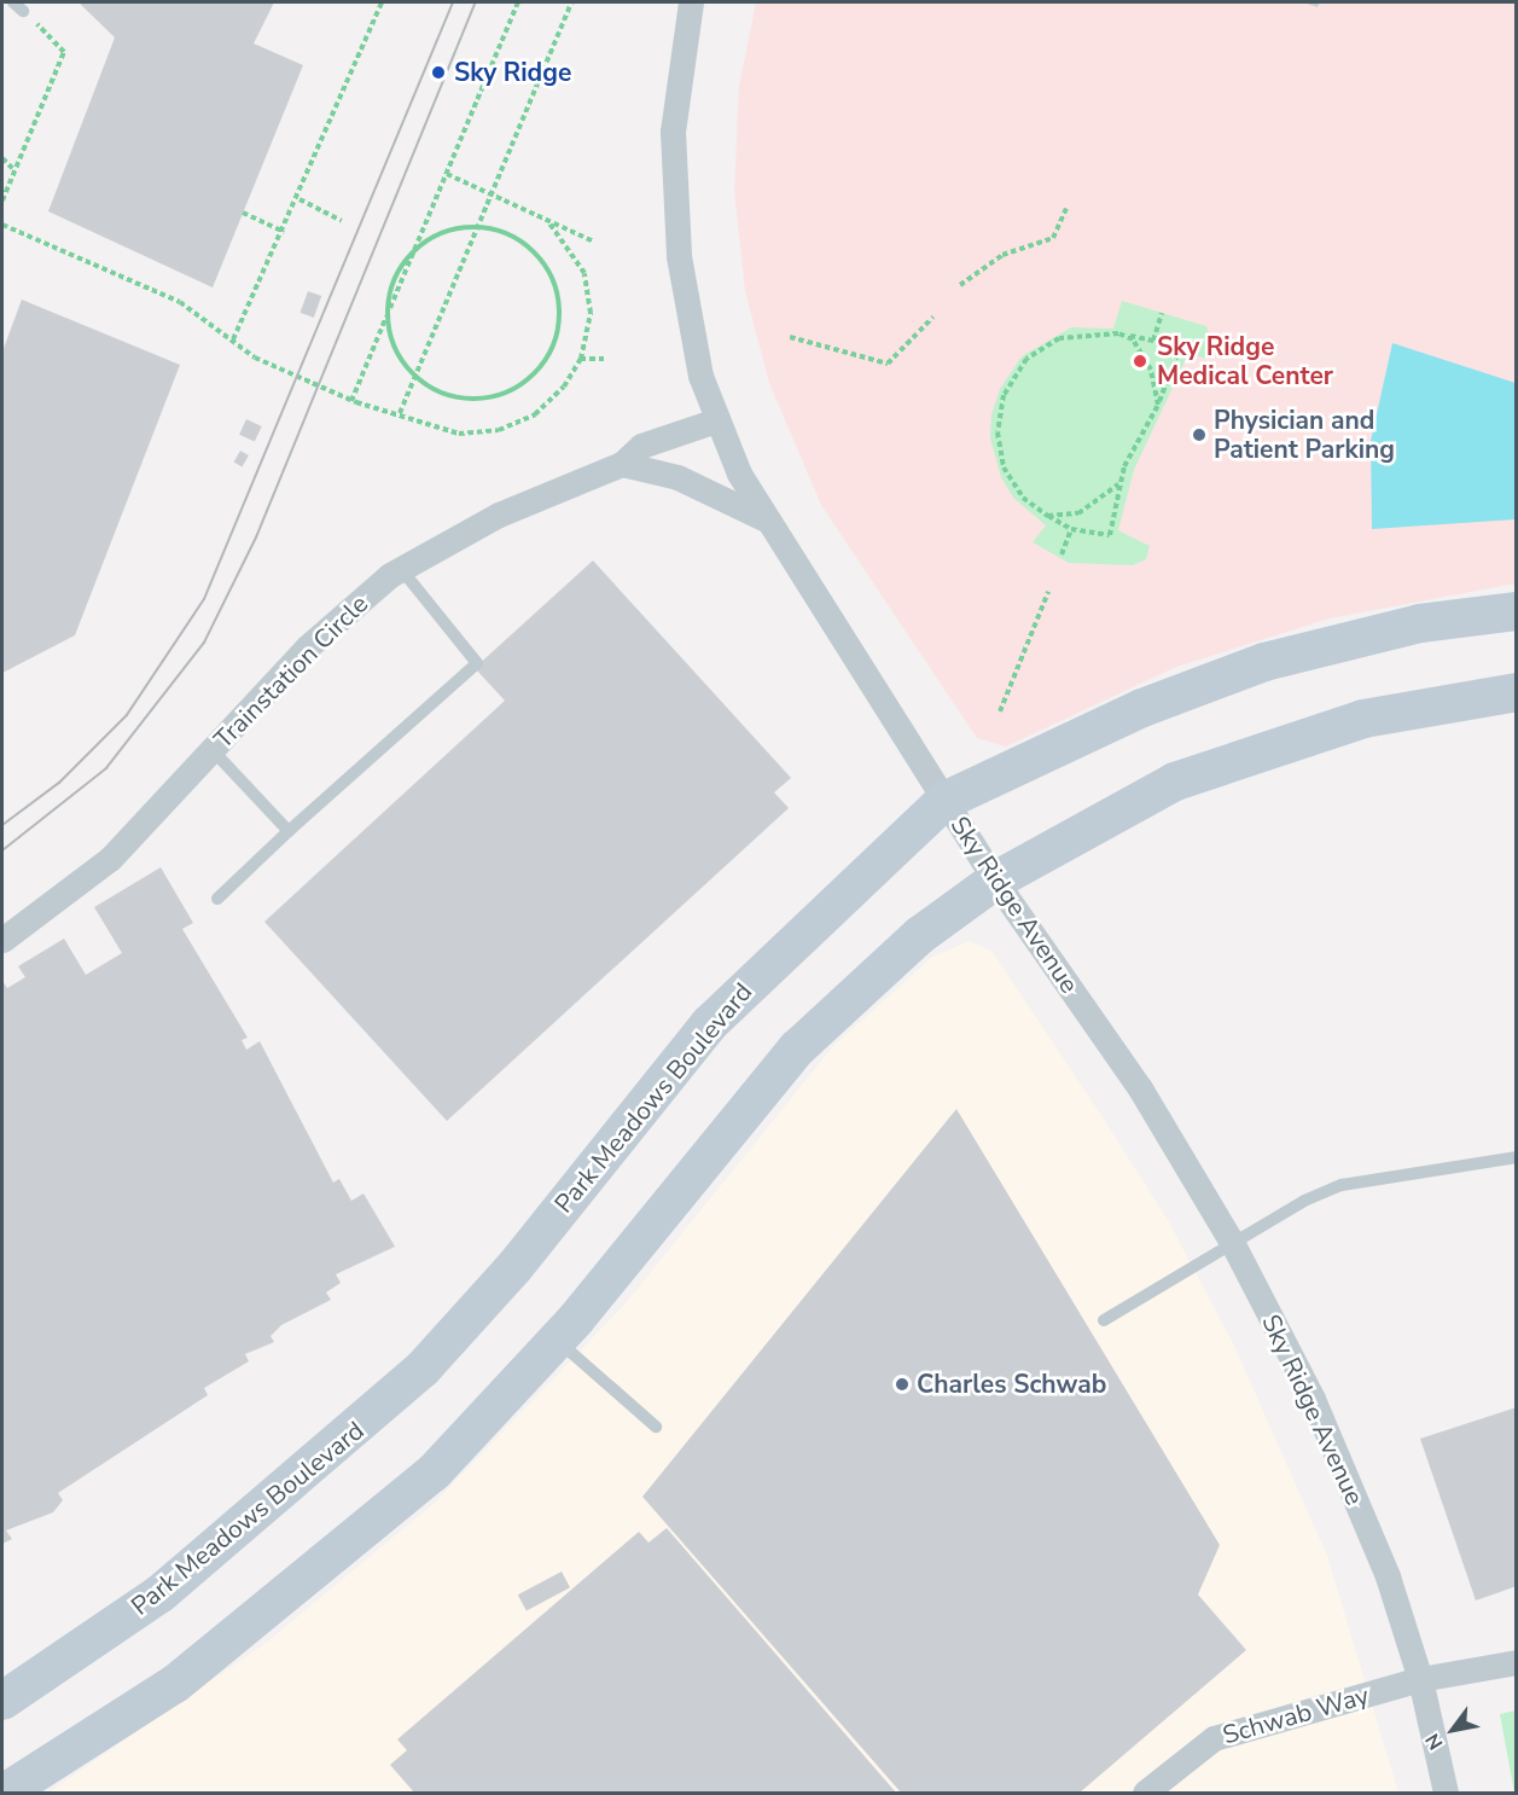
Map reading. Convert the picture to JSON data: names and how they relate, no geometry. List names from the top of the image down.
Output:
{
  "streets": {
    "main road": ["Park Meadows Boulevard"],
    "street": ["Trainstation Circle", "Sky Ridge Avenue", "Schwab Way"]
  },
  "crossings": [
    ["Trainstation Circle", "Sky Ridge Avenue"],
    ["Sky Ridge Avenue", "Park Meadows Boulevard"],
    ["Sky Ridge Avenue", "Schwab Way"]
  ],
  "places": [
    "Sky Ridge",
    "Sky Ridge Medical Center",
    "Physician and Patient Parking",
    "Charles Schwab"
  ],
  "north": "bottom left"
}
